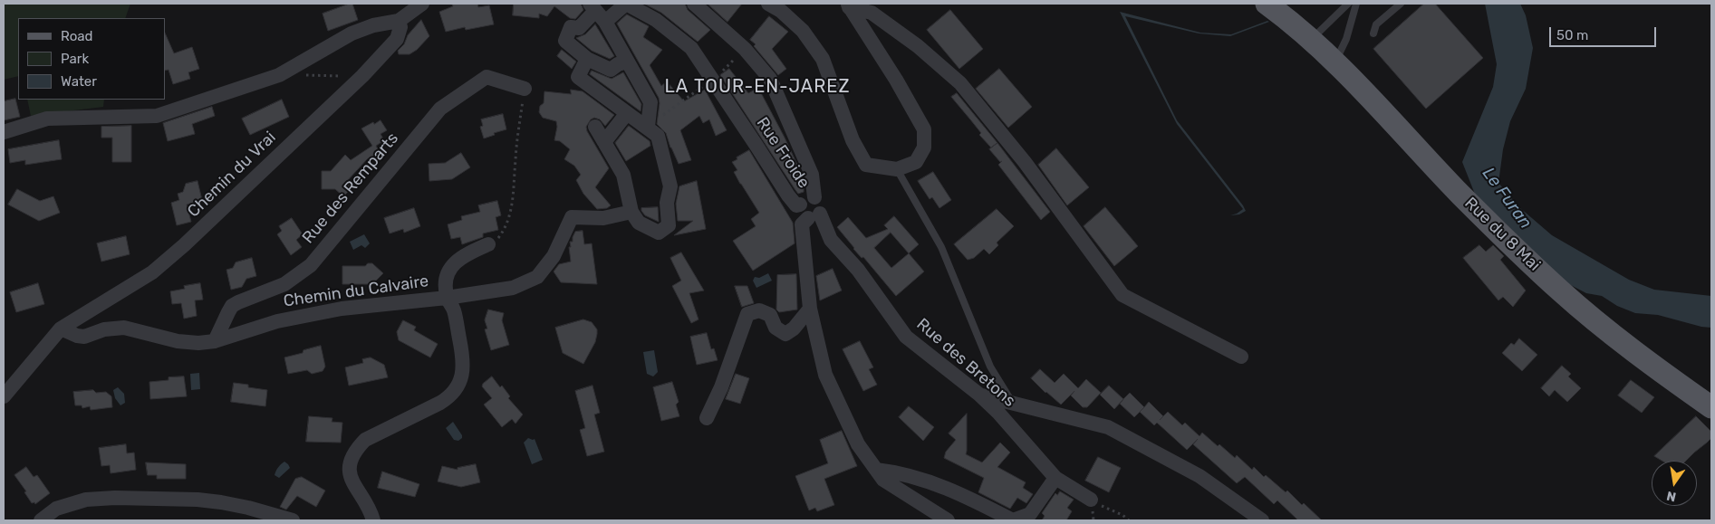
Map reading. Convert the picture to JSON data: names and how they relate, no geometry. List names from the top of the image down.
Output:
{
  "streets": {
    "main road": ["Rue du 8 Mai"],
    "street": [
      "Rue Froide",
      "Chemin du Vrai",
      "Rue des Remparts",
      "Chemin du Calvaire",
      "Rue des Bretons"
    ]
  },
  "crossings": [
    ["Rue Froide", "Rue des Bretons"],
    ["Chemin du Vrai", "Chemin du Calvaire"],
    ["Rue des Remparts", "Chemin du Calvaire"]
  ],
  "districts": ["LA TOUR-EN-JAREZ"],
  "water": ["Le Furan"],
  "legend": ["Road", "Park", "Water"],
  "scale_bar": "50 m",
  "north": "bottom"
}
